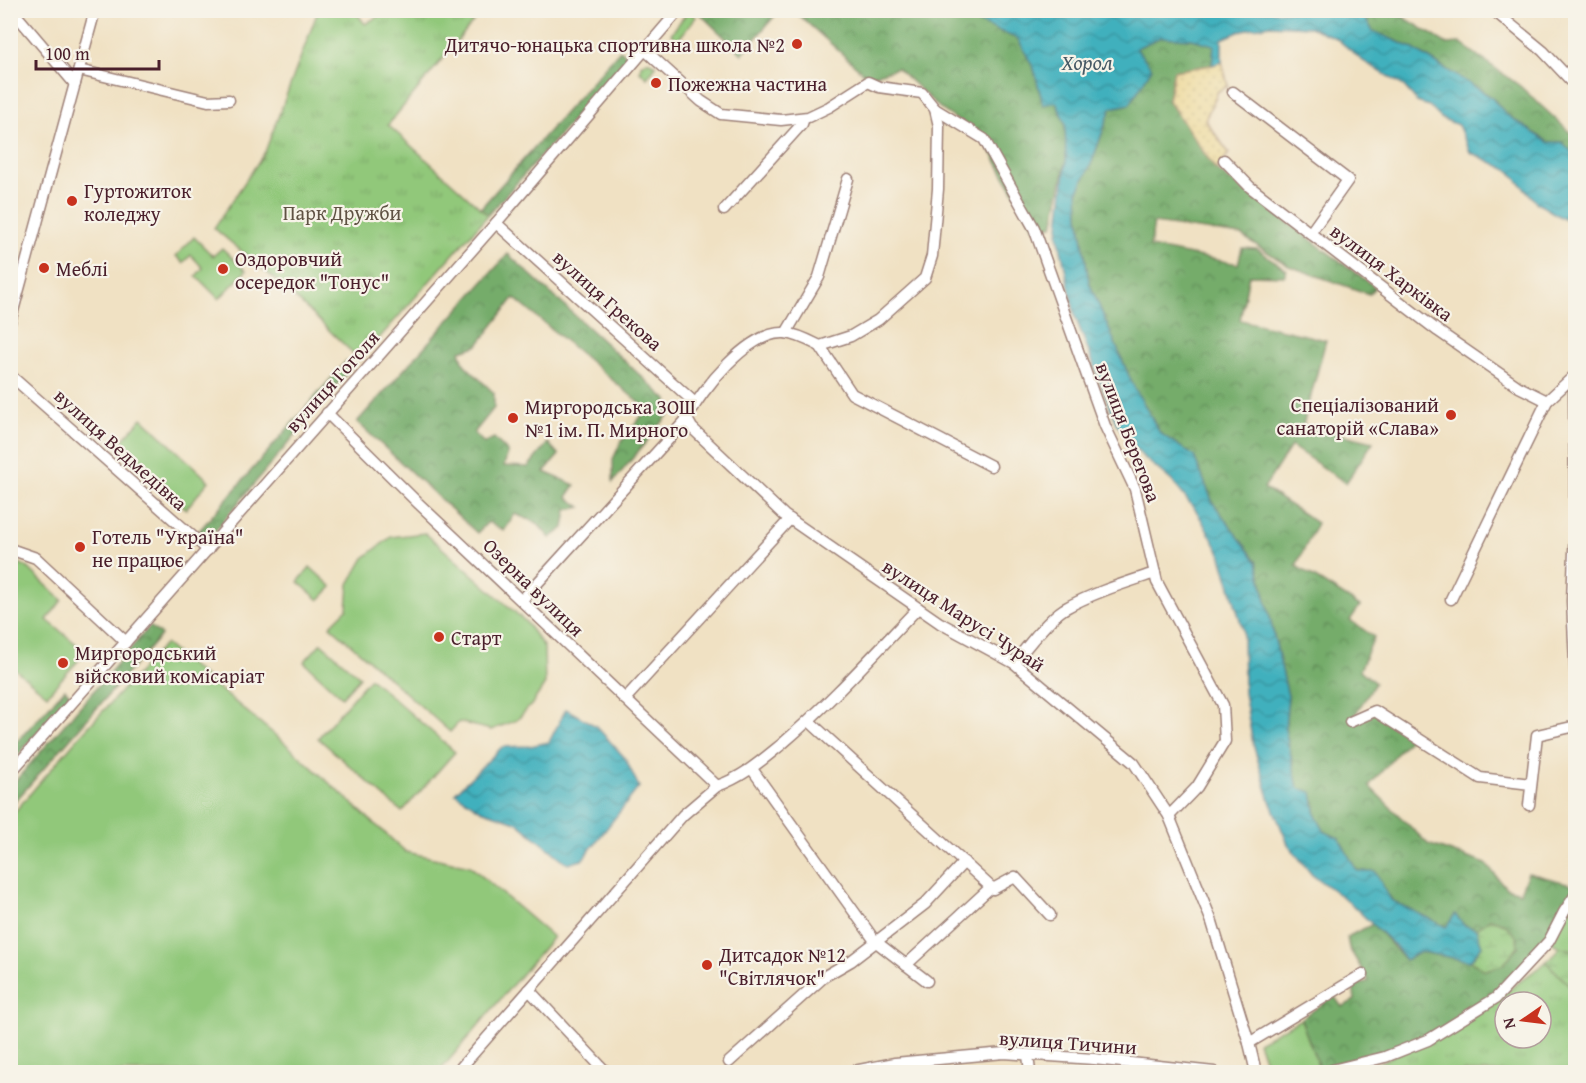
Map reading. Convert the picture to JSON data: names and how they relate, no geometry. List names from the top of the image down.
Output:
{
  "streets": {
    "street": [
      "вулиця Харківка",
      "вулиця Грекова",
      "вулиця Гоголя",
      "вулиця Берегова",
      "вулиця Ведмедівка",
      "Озерна вулиця",
      "вулиця Марусі Чурай",
      "вулиця Тичини"
    ]
  },
  "crossings": [
    ["вулиця Грекова", "вулиця Гоголя"],
    ["вулиця Гоголя", "вулиця Ведмедівка"],
    ["вулиця Гоголя", "Озерна вулиця"],
    ["вулиця Берегова", "вулиця Марусі Чурай"]
  ],
  "water": ["Хорол"],
  "parks": ["Парк Дружби"],
  "places": [
    "Дитячо-юнацька спортивна школа №2",
    "Пожежна частина",
    "Гуртожиток коледжу",
    "Меблі",
    "Оздоровчий осередок \"Тонус\"",
    "Спеціалізований санаторій «Слава»",
    "Миргородська ЗОШ №1 ім. П. Мирного",
    "Готель \"Україна\" не працює",
    "Старт",
    "Миргородський війсковий комісаріат",
    "Дитсадок №12 \"Світлячок\""
  ],
  "scale_bar": "100 m",
  "north": "left"
}
